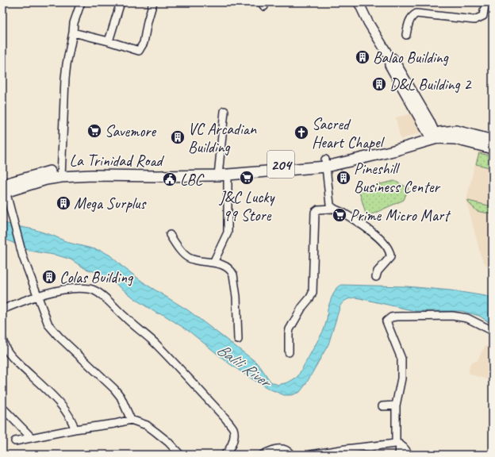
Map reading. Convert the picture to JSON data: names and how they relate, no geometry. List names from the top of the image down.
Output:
{
  "streets": {
    "highway": ["La Trinidad Road", "204"]
  },
  "crossings": [
    ["La Trinidad Road", "204"]
  ],
  "water": ["Balili River"],
  "places": {
    "building": [
      "Balao Building",
      "D&L Building 2",
      "VC Arcadian Building",
      "Pineshill Business Center",
      "Mega Surplus",
      "Colas Building"
    ],
    "supermarket": ["Savemore", "J&C Lucky 99 Store", "Prime Micro Mart"],
    "church": ["Sacred Heart Chapel"],
    "public building": ["LBC"]
  }
}
